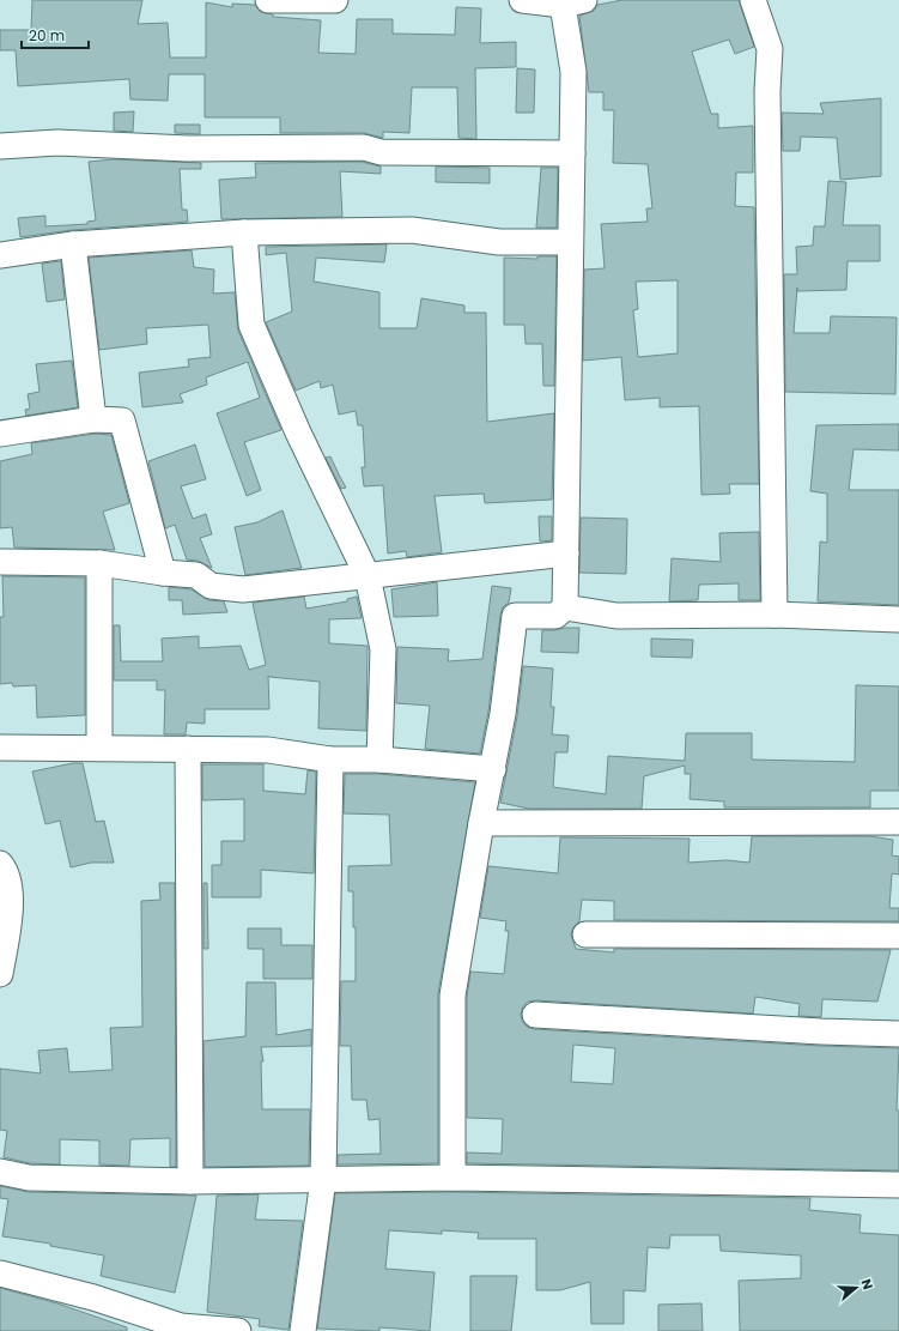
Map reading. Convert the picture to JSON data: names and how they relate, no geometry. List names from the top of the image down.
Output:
{
  "scale_bar": "20 m",
  "north": "right"
}
